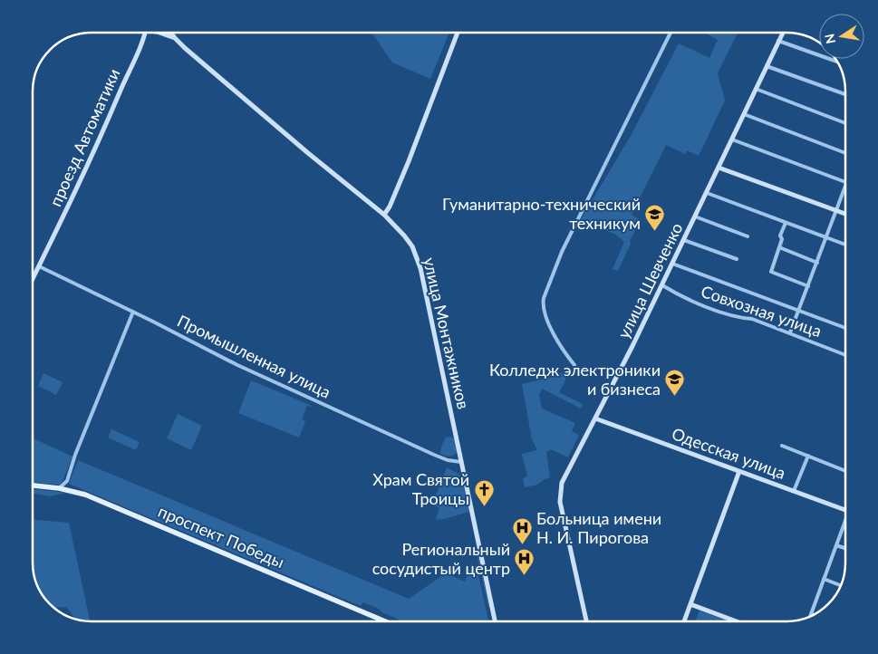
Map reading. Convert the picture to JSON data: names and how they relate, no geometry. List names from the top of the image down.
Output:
{
  "streets": {
    "main road": [
      "проезд Автоматики",
      "улица Шевченко",
      "улица Монтажников",
      "Одесская улица",
      "проспект Победы"
    ],
    "street": ["Совхозная улица", "Промышленная улица"]
  },
  "crossings": [
    ["проезд Автоматики", "Промышленная улица"],
    ["улица Шевченко", "Совхозная улица"],
    ["улица Шевченко", "Одесская улица"],
    ["улица Монтажников", "Промышленная улица"]
  ],
  "places": {
    "school or university": ["Гуманитарно-технический техникум", "Колледж электроники и бизнеса"],
    "church": ["Храм Святой Троицы"],
    "hospital": ["Больница имени Н. И. Пирогова", "Региональный сосудистый центр"]
  },
  "north": "left"
}
